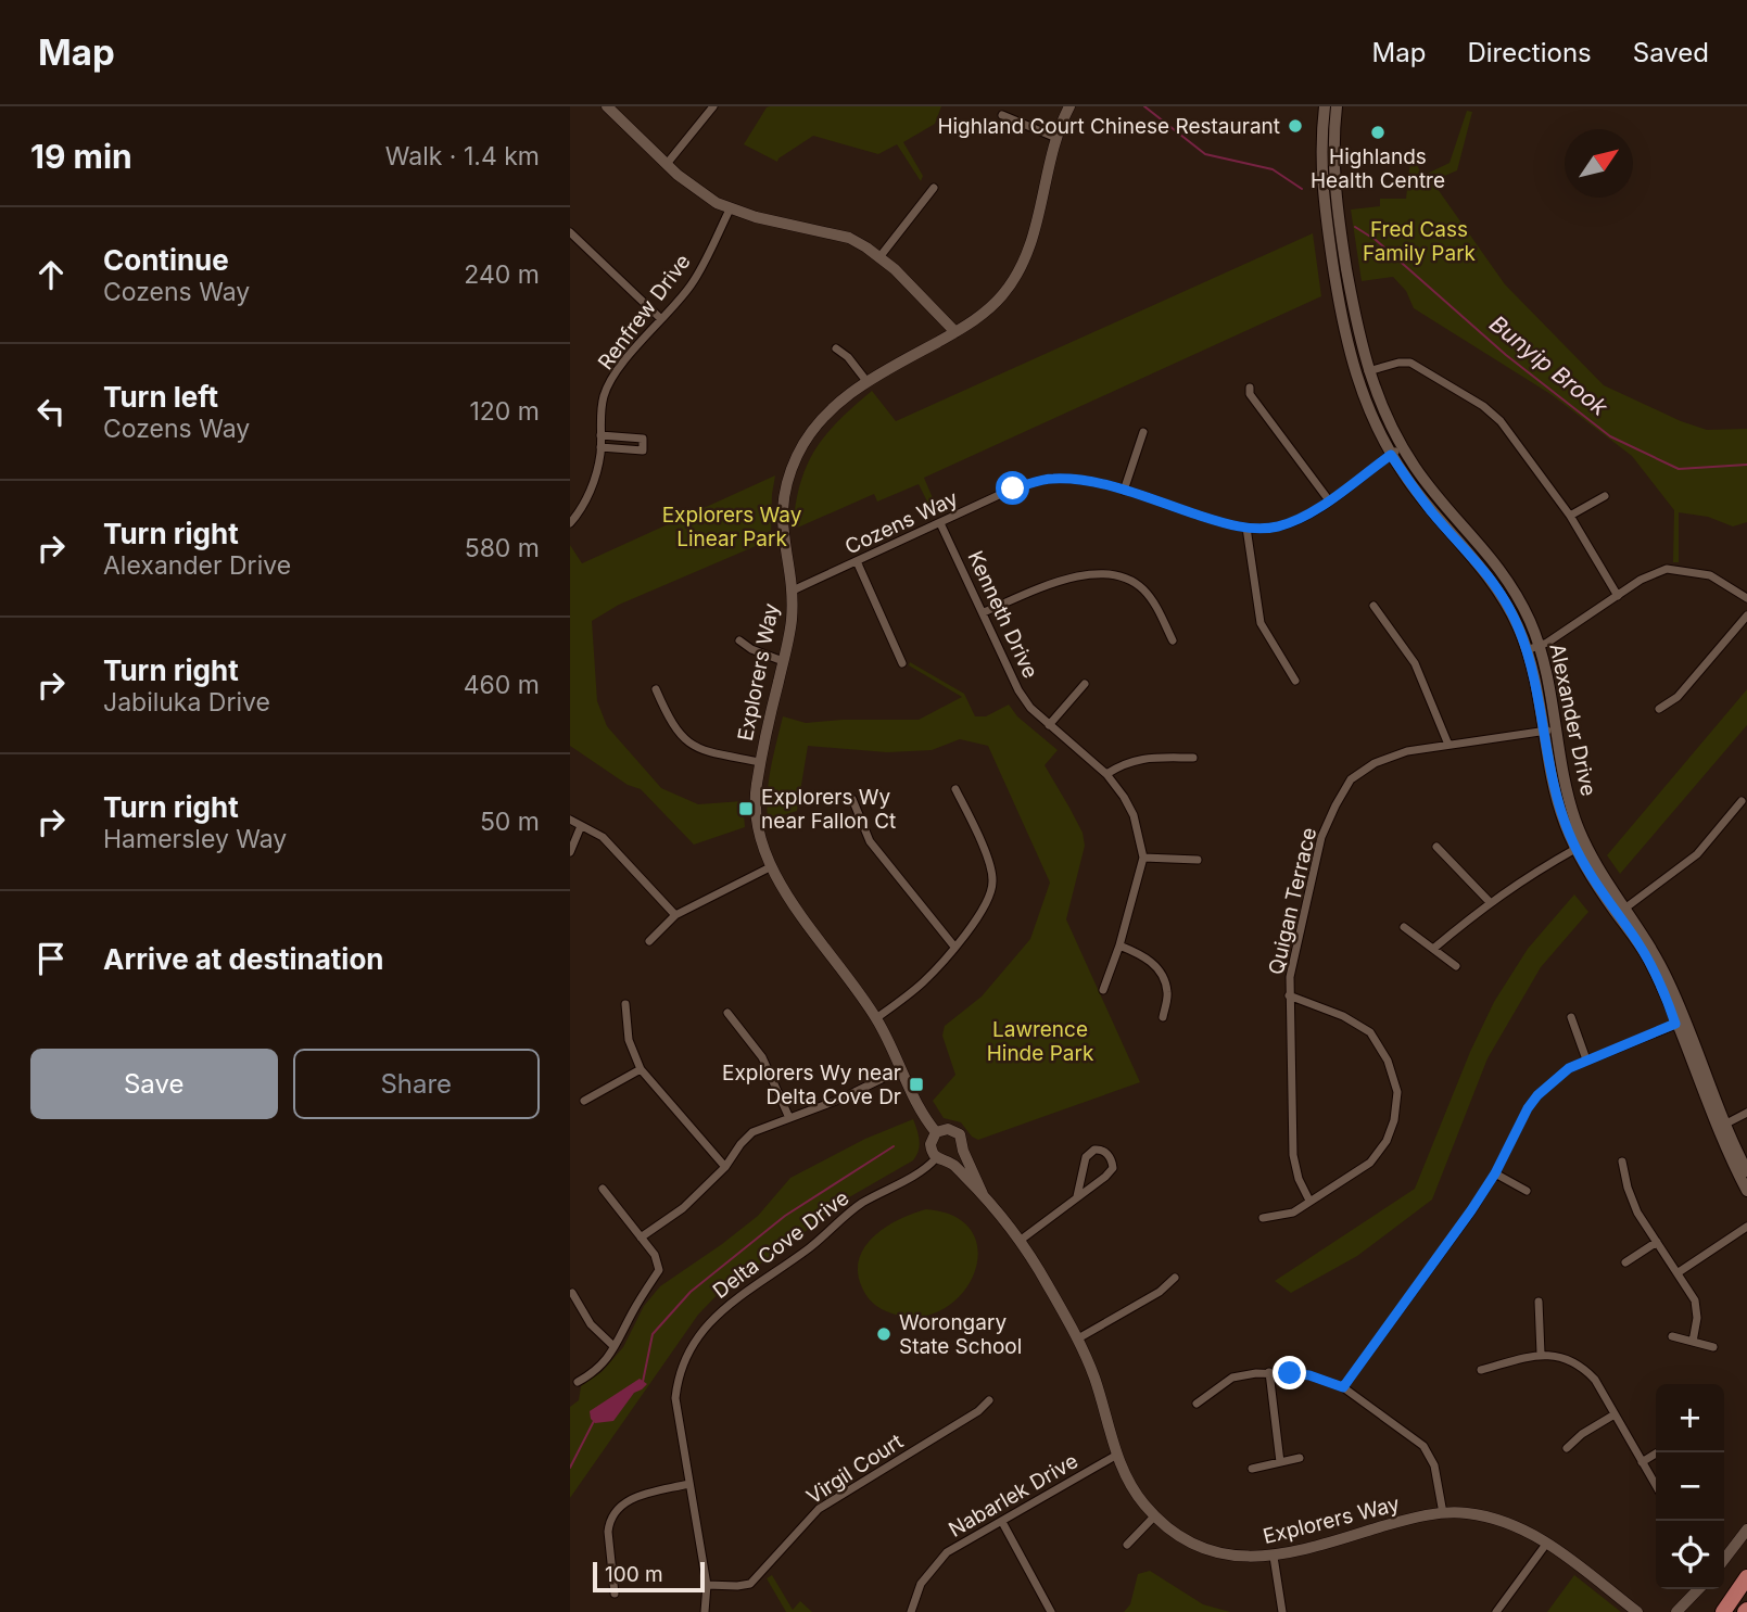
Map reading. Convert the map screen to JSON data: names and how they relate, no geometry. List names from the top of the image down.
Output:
{
  "streets": {
    "main road": ["Alexander Drive"],
    "street": [
      "Renfrew Drive",
      "Cozens Way",
      "Kenneth Drive",
      "Explorers Way",
      "Quigan Terrace",
      "Delta Cove Drive",
      "Virgil Court",
      "Nabarlek Drive"
    ]
  },
  "crossings": [
    ["Cozens Way", "Kenneth Drive"],
    ["Cozens Way", "Explorers Way"],
    ["Cozens Way", "Alexander Drive"],
    ["Explorers Way", "Delta Cove Drive"],
    ["Explorers Way", "Nabarlek Drive"],
    ["Alexander Drive", "Quigan Terrace"],
    ["Delta Cove Drive", "Virgil Court"]
  ],
  "water": ["Bunyip Brook"],
  "parks": ["Fred Cass Family Park", "Explorers Way Linear Park", "Lawrence Hinde Park"],
  "places": {
    "other": ["Highland Court Chinese Restaurant", "Highlands Health Centre", "Worongary State School"],
    "transit": ["Explorers Wy near Fallon Ct", "Explorers Wy near Delta Cove Dr"]
  },
  "scale_bar": "100 m",
  "north": "top right",
  "page": {
    "header": "Map",
    "nav": ["Map", "Directions", "Saved"],
    "heading": ["19 min", "Walk · 1.4 km"],
    "list": [
      ["Continue", "Cozens Way", "240 m"],
      ["Turn left", "Cozens Way", "120 m"],
      ["Turn right", "Alexander Drive", "580 m"],
      ["Turn right", "Jabiluka Drive", "460 m"],
      ["Turn right", "Hamersley Way", "50 m"],
      "Arrive at destination"
    ],
    "buttons": ["Save", "Share"],
    "map_buttons": ["+", "−"],
    "scale": "100 m"
  }
}
